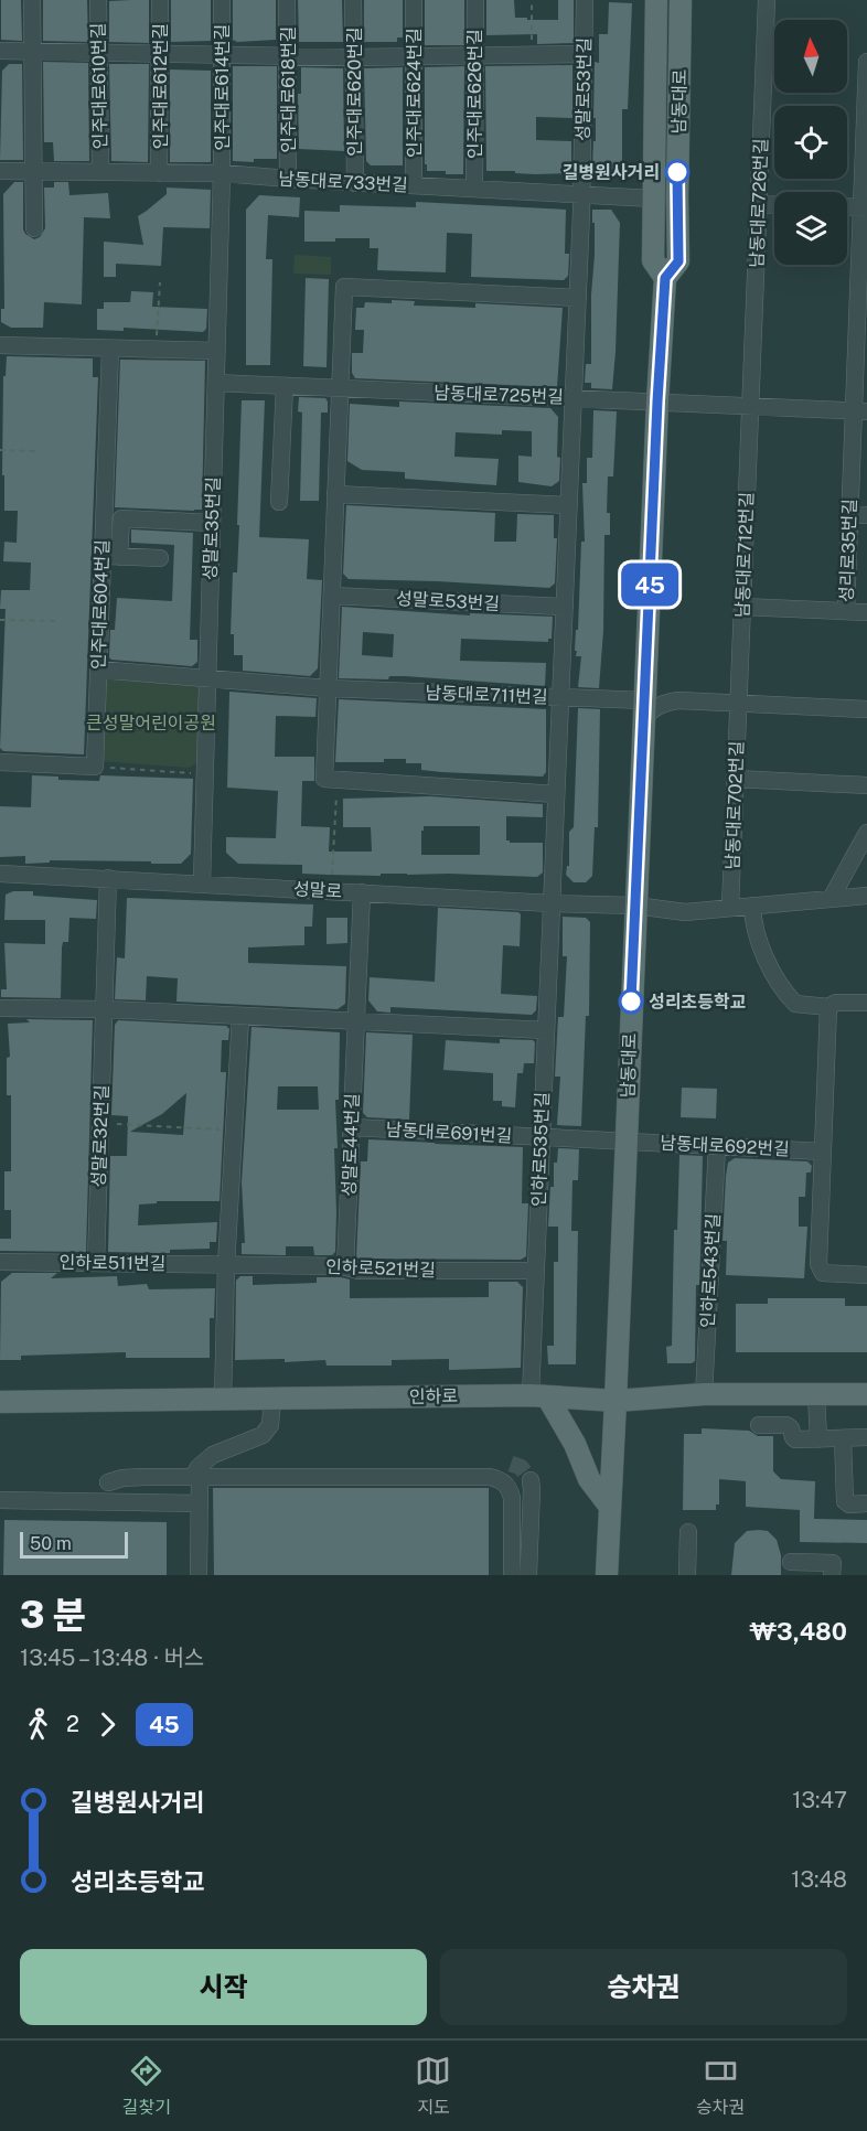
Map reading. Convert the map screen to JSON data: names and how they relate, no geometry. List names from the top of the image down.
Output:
{
  "streets": {
    "main road": ["남동대로", "인하로"],
    "street": [
      "인주대로610번길",
      "인주대로612번길",
      "인주대로614번길",
      "인주대로618번길",
      "성말로53번길",
      "인주대로620번길",
      "인주대로624번길",
      "인주대로626번길",
      "남동대로733번길",
      "남동대로726번길",
      "남동대로725번길",
      "성말로35번길",
      "성리로35번길",
      "남동대로712번길",
      "인주대로604번길",
      "남동대로711번길",
      "남동대로702번길",
      "성말로",
      "남동대로691번길",
      "성말로32번길",
      "성말로44번길",
      "남동대로692번길",
      "인하로535번길",
      "인하로511번길",
      "인하로521번길",
      "인하로543번길"
    ]
  },
  "crossings": [
    ["인주대로610번길", "남동대로733번길"],
    ["인주대로612번길", "남동대로733번길"],
    ["인주대로614번길", "남동대로733번길"],
    ["인주대로614번길", "성말로35번길"],
    ["인주대로618번길", "남동대로733번길"],
    ["성말로53번길", "남동대로733번길"],
    ["성말로53번길", "남동대로725번길"],
    ["성말로53번길", "남동대로711번길"],
    ["성말로53번길", "성말로"],
    ["성말로53번길", "인하로535번길"],
    ["인주대로620번길", "남동대로733번길"],
    ["인주대로624번길", "남동대로733번길"],
    ["인주대로626번길", "남동대로733번길"],
    ["남동대로", "남동대로733번길"],
    ["남동대로", "남동대로725번길"],
    ["남동대로", "남동대로711번길"],
    ["남동대로", "성말로"],
    ["남동대로", "남동대로691번길"],
    ["남동대로", "남동대로692번길"],
    ["남동대로", "인하로"],
    ["남동대로733번길", "성말로35번길"],
    ["남동대로726번길", "남동대로712번길"],
    ["남동대로725번길", "성말로35번길"],
    ["성말로35번길", "남동대로711번길"],
    ["성말로35번길", "성말로"],
    ["성리로35번길", "남동대로712번길"],
    ["남동대로712번길", "남동대로702번길"],
    ["인주대로604번길", "남동대로711번길"],
    ["성말로", "성말로32번길"],
    ["성말로", "성말로44번길"],
    ["성말로", "인하로535번길"],
    ["남동대로691번길", "성말로44번길"],
    ["남동대로691번길", "남동대로692번길"],
    ["남동대로691번길", "인하로535번길"],
    ["성말로32번길", "인하로511번길"],
    ["성말로44번길", "인하로521번길"],
    ["남동대로692번길", "인하로543번길"],
    ["인하로535번길", "인하로521번길"],
    ["인하로535번길", "인하로"],
    ["인하로511번길", "인하로521번길"],
    ["인하로543번길", "인하로"]
  ],
  "parks": ["큰성말어린이공원"],
  "places": ["길병원사거리", "성리초등학교"],
  "lines": ["bus line 45"],
  "scale_bar": "50 m",
  "north": "top",
  "page": {
    "on_map": "45",
    "scale": "50 m",
    "heading": ["3 분", "13:45 – 13:48 · 버스", "₩3,480"],
    "legs": ["2", "45"],
    "list": [
      {
        "name": "길병원사거리",
        "value": "13:47"
      },
      {
        "name": "성리초등학교",
        "value": "13:48"
      }
    ],
    "buttons": ["시작", "승차권"],
    "tabs": ["길찾기", "지도", "승차권"]
  }
}
